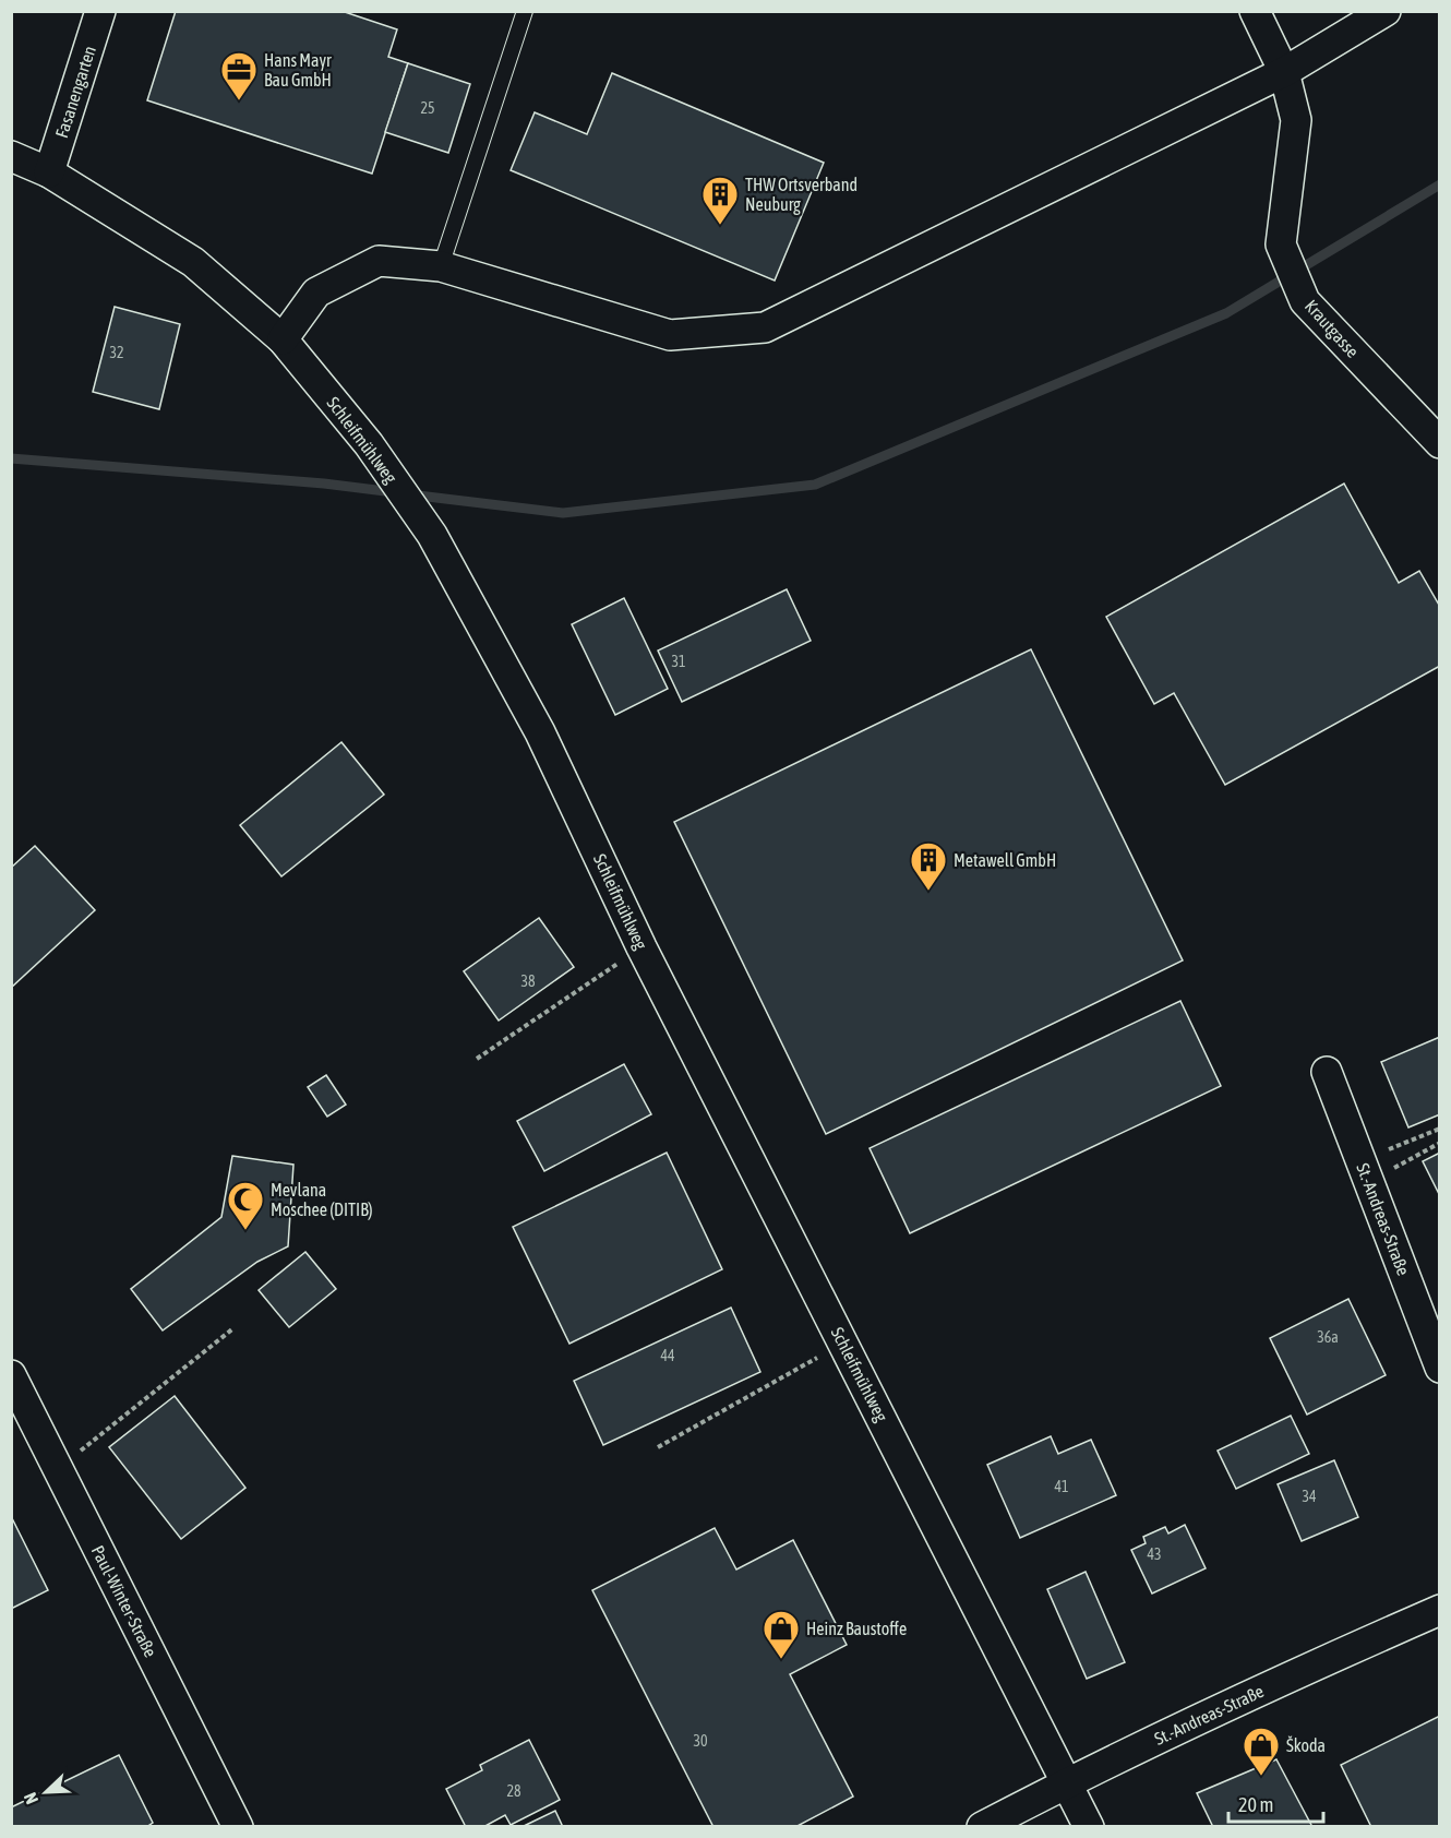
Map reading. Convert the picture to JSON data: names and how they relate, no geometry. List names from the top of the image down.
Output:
{
  "streets": {
    "street": [
      "Fasanengarten",
      "Krautgasse",
      "Schleifmühlweg",
      "St.-Andreas-Straße",
      "Paul-Winter-Straße"
    ]
  },
  "crossings": [
    ["Fasanengarten", "Schleifmühlweg"],
    ["Schleifmühlweg", "St.-Andreas-Straße"]
  ],
  "places": {
    "office": ["Hans Mayr Bau GmbH"],
    "building": ["THW Ortsverband Neuburg", "Metawell GmbH"],
    "mosque": ["Mevlana Moschee (DITIB)"],
    "shop": ["Heinz Baustoffe", "Škoda"]
  },
  "house_numbers": [
    "25",
    "32",
    "31",
    "38",
    "36a",
    "44",
    "41",
    "34",
    "43",
    "30",
    "28"
  ],
  "scale_bar": "20 m",
  "north": "bottom left"
}
